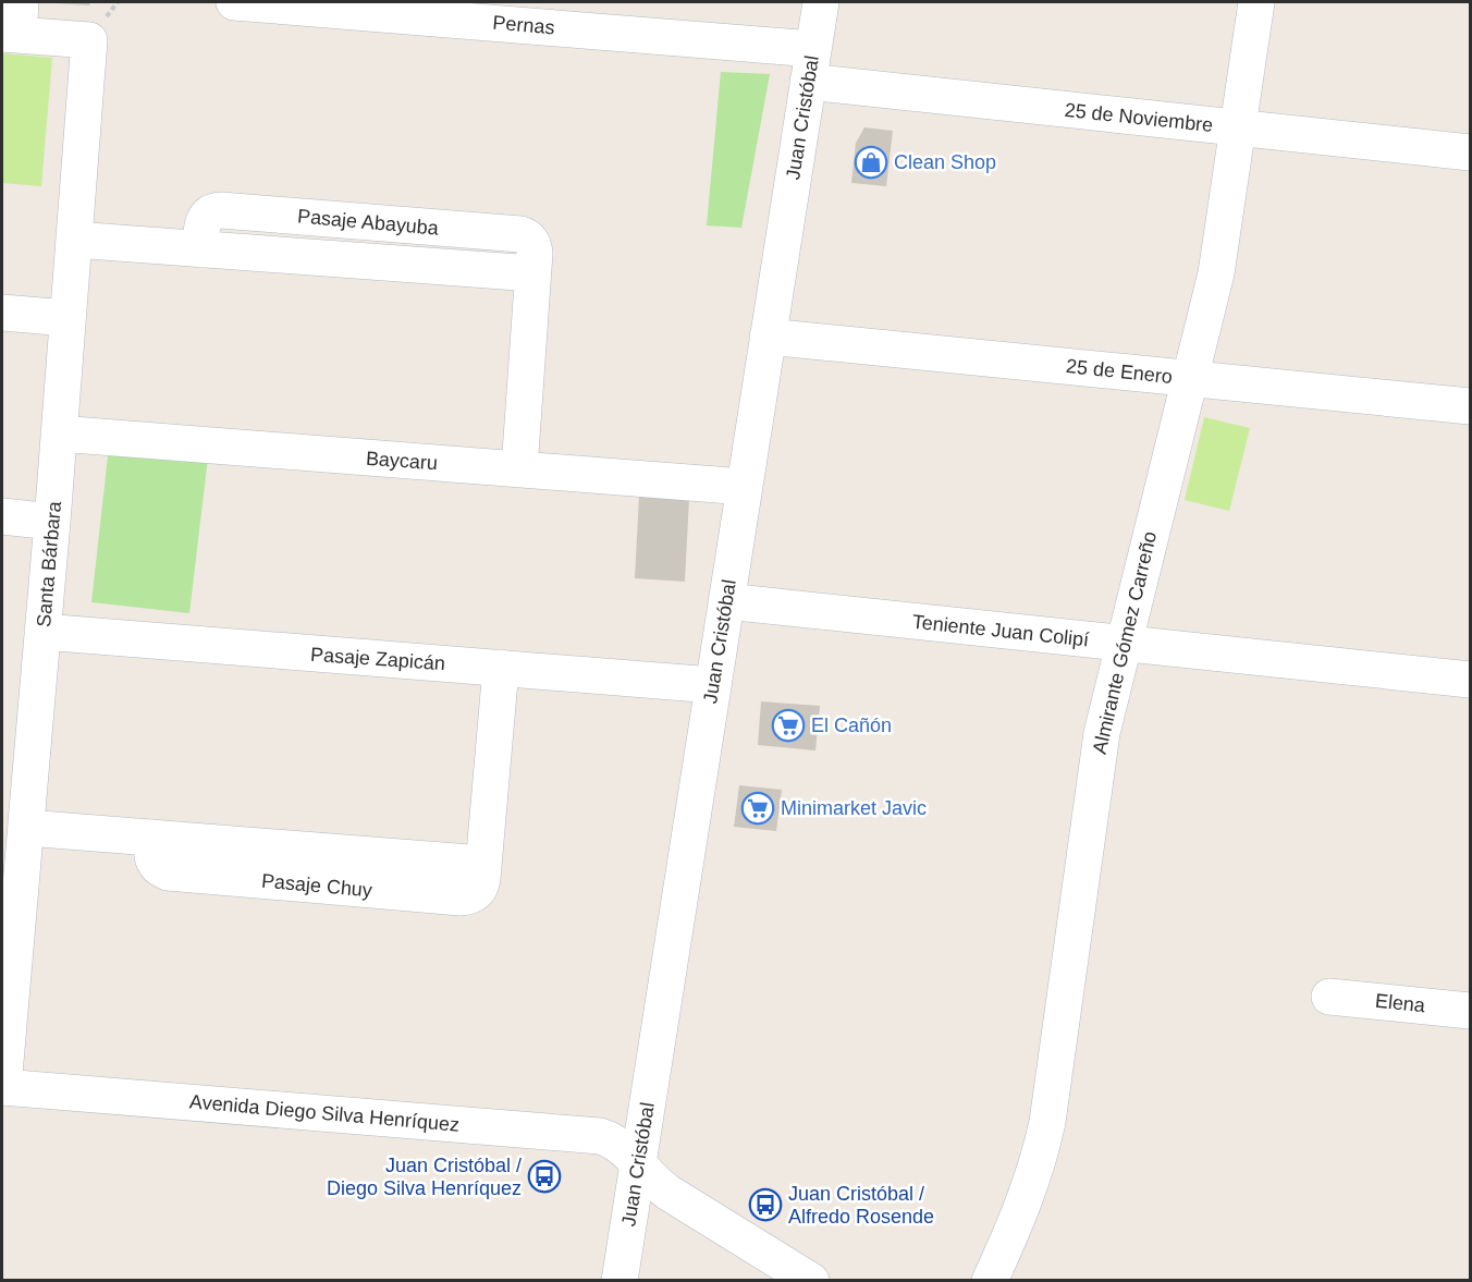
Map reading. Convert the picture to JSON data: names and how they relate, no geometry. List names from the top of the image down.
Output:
{
  "streets": {
    "street": [
      "Pernas",
      "Juan Cristóbal",
      "25 de Noviembre",
      "Pasaje Abayuba",
      "25 de Enero",
      "Baycaru",
      "Santa Bárbara",
      "Teniente Juan Colipí",
      "Almirante Gómez Carreño",
      "Pasaje Zapicán",
      "Pasaje Chuy",
      "Elena",
      "Avenida Diego Silva Henríquez"
    ]
  },
  "crossings": [
    ["Pernas", "Juan Cristóbal"],
    ["Pernas", "25 de Noviembre"],
    ["Juan Cristóbal", "25 de Noviembre"],
    ["Juan Cristóbal", "25 de Enero"],
    ["Juan Cristóbal", "Baycaru"],
    ["Juan Cristóbal", "Teniente Juan Colipí"],
    ["Juan Cristóbal", "Pasaje Zapicán"],
    ["Juan Cristóbal", "Avenida Diego Silva Henríquez"],
    ["25 de Noviembre", "Almirante Gómez Carreño"],
    ["Pasaje Abayuba", "Baycaru"],
    ["Pasaje Abayuba", "Santa Bárbara"],
    ["25 de Enero", "Almirante Gómez Carreño"],
    ["Baycaru", "Santa Bárbara"],
    ["Santa Bárbara", "Pasaje Zapicán"],
    ["Santa Bárbara", "Pasaje Chuy"],
    ["Santa Bárbara", "Avenida Diego Silva Henríquez"],
    ["Teniente Juan Colipí", "Almirante Gómez Carreño"],
    ["Pasaje Zapicán", "Pasaje Chuy"]
  ],
  "places": {
    "shop": ["Clean Shop"],
    "supermarket": ["El Cañón", "Minimarket Javic"],
    "bus stop": ["Juan Cristóbal / Diego Silva Henríquez", "Juan Cristóbal / Alfredo Rosende"]
  }
}
